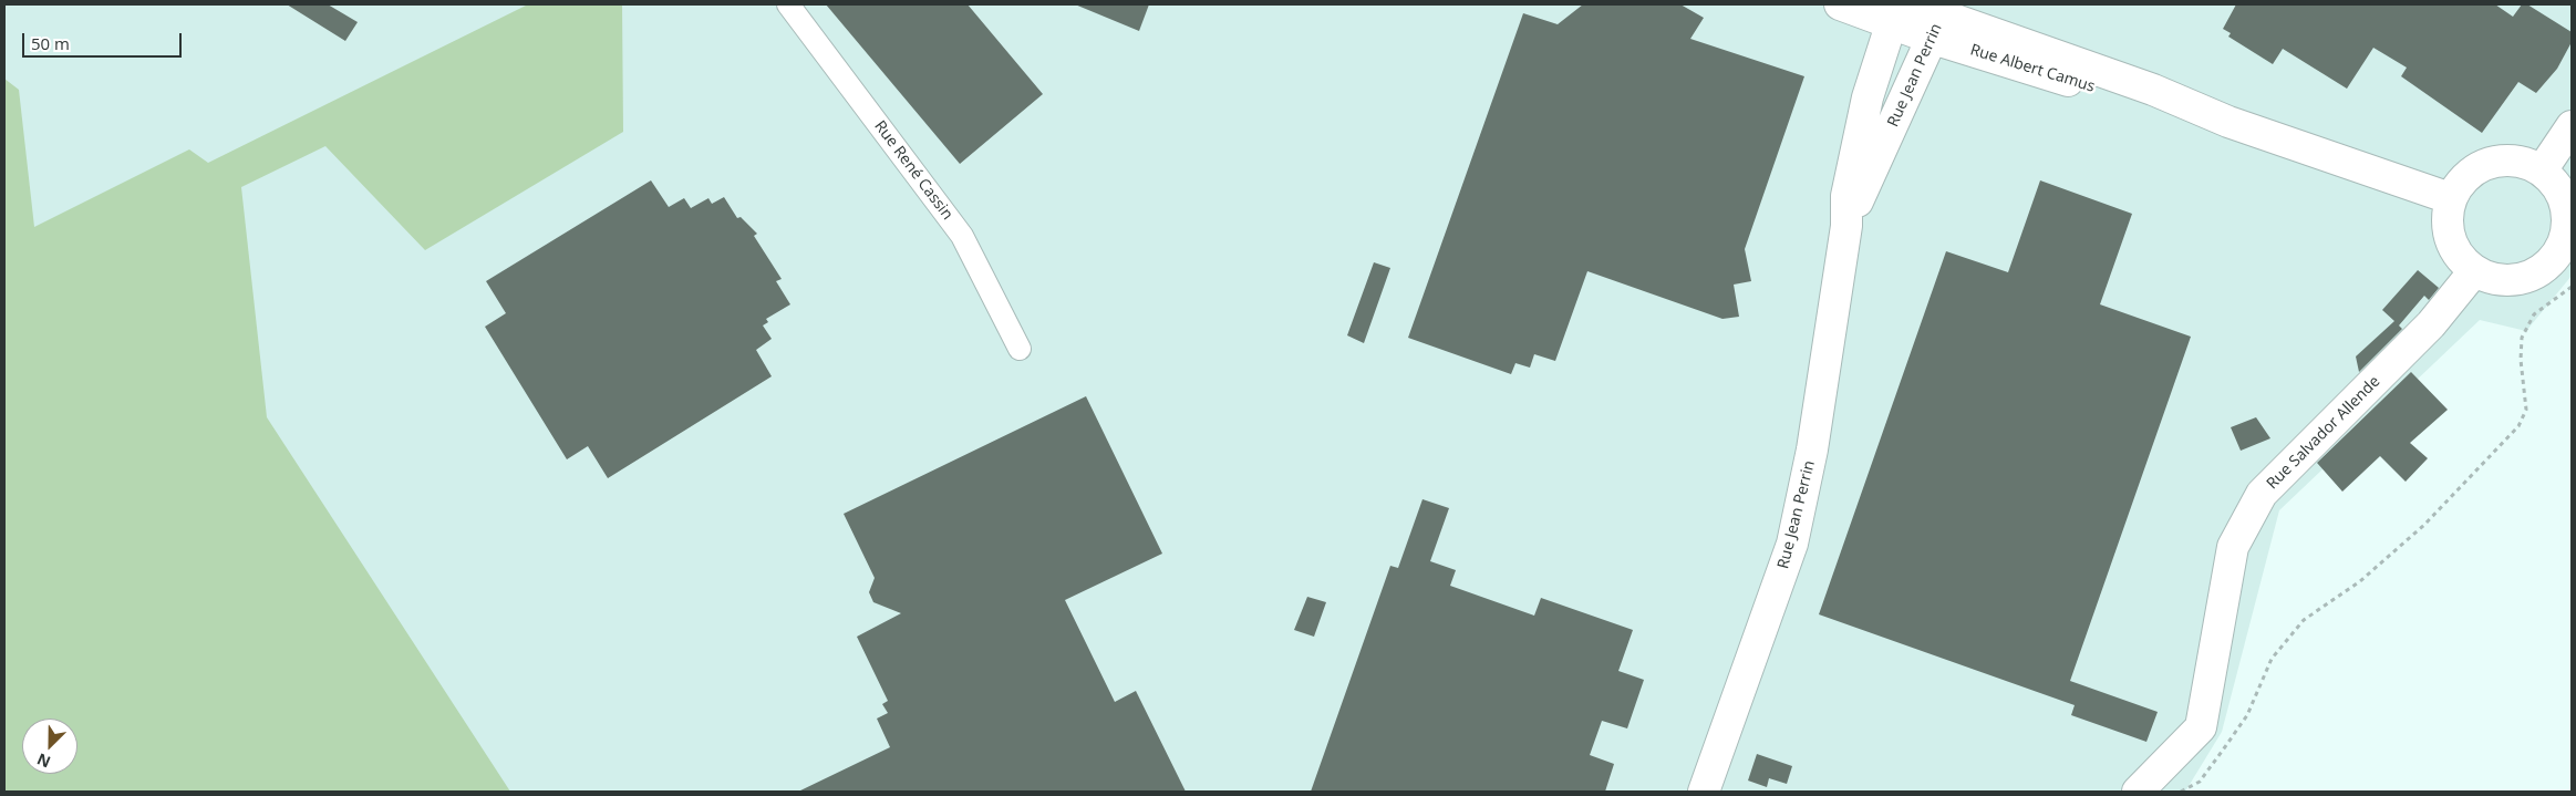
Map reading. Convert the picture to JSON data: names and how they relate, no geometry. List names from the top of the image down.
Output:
{
  "streets": {
    "street": [
      "Rue Albert Camus",
      "Rue Jean Perrin",
      "Rue René Cassin",
      "Rue Salvador Allende"
    ]
  },
  "crossings": [
    ["Rue Albert Camus", "Rue Jean Perrin"],
    ["Rue Albert Camus", "Rue Salvador Allende"]
  ],
  "scale_bar": "50 m",
  "north": "bottom left"
}
